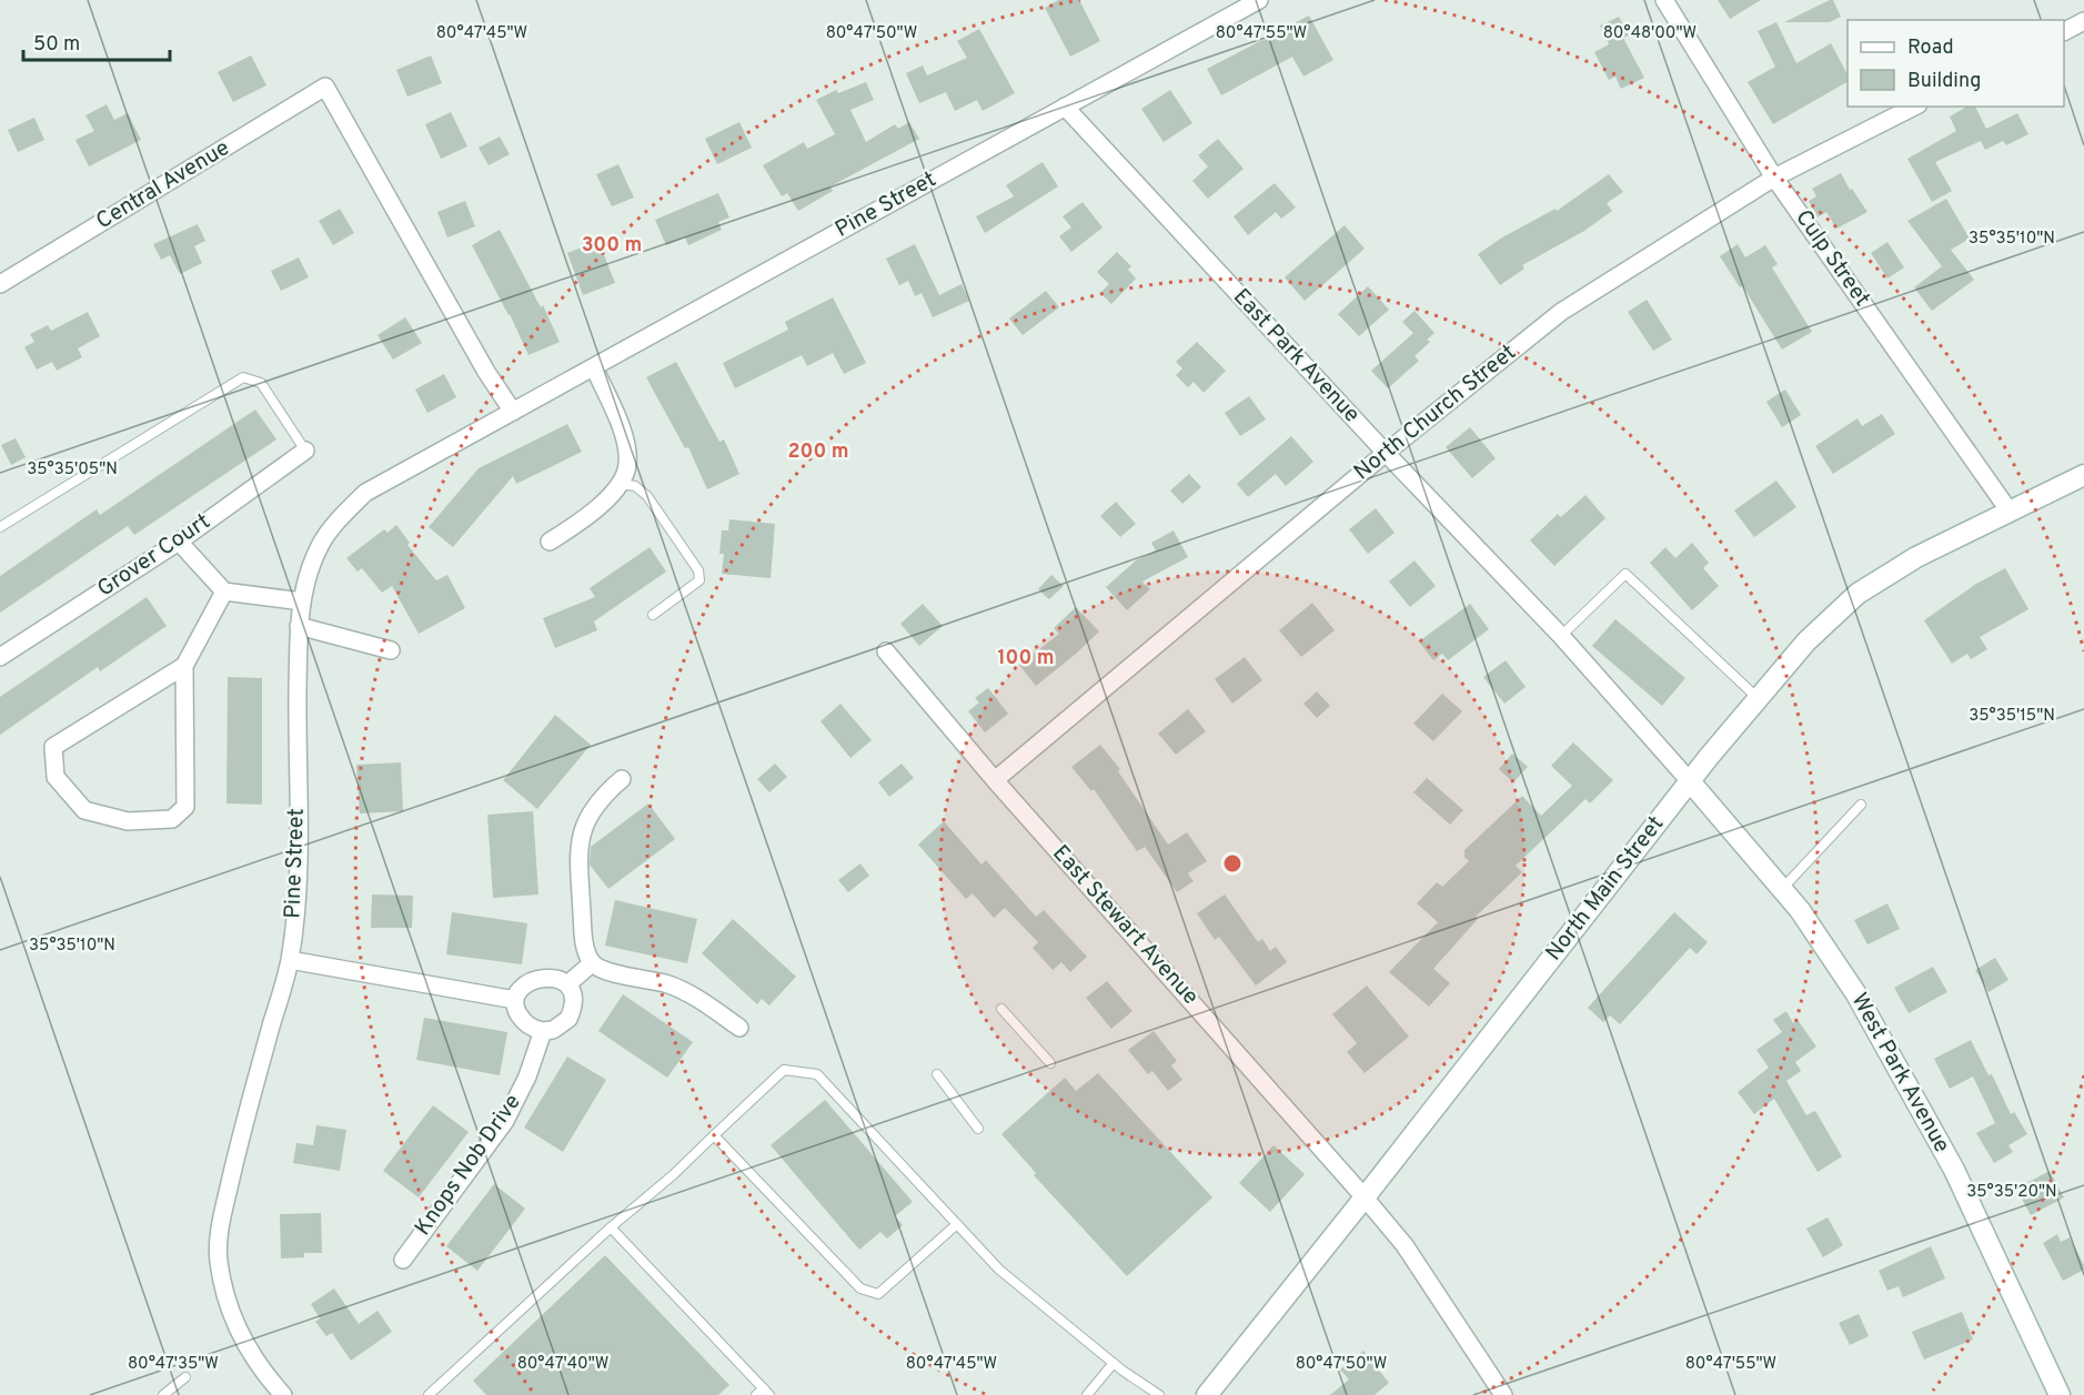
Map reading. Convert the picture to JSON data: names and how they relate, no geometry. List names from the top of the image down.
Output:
{
  "streets": {
    "main road": ["North Main Street", "West Park Avenue"],
    "street": [
      "Central Avenue",
      "Pine Street",
      "Culp Street",
      "East Park Avenue",
      "North Church Street",
      "Grover Court",
      "East Stewart Avenue",
      "Knops Nob Drive"
    ]
  },
  "crossings": [
    ["Central Avenue", "Pine Street"],
    ["Pine Street", "East Park Avenue"],
    ["Culp Street", "North Church Street"],
    ["Culp Street", "North Main Street"],
    ["East Park Avenue", "North Church Street"],
    ["East Park Avenue", "North Main Street"],
    ["East Park Avenue", "West Park Avenue"],
    ["North Church Street", "East Stewart Avenue"],
    ["North Main Street", "East Stewart Avenue"],
    ["North Main Street", "West Park Avenue"]
  ],
  "legend": ["Road", "Building"],
  "scale_bar": "50 m",
  "coordinates": [
    "80°48'00\"W",
    "80°47'45\"W",
    "80°47'50\"W",
    "80°47'55\"W",
    "35°35'10\"N",
    "35°35'05\"N",
    "35°35'15\"N",
    "35°35'20\"N",
    "80°47'35\"W",
    "80°47'40\"W"
  ],
  "rings": ["300 m", "200 m", "100 m"]
}
